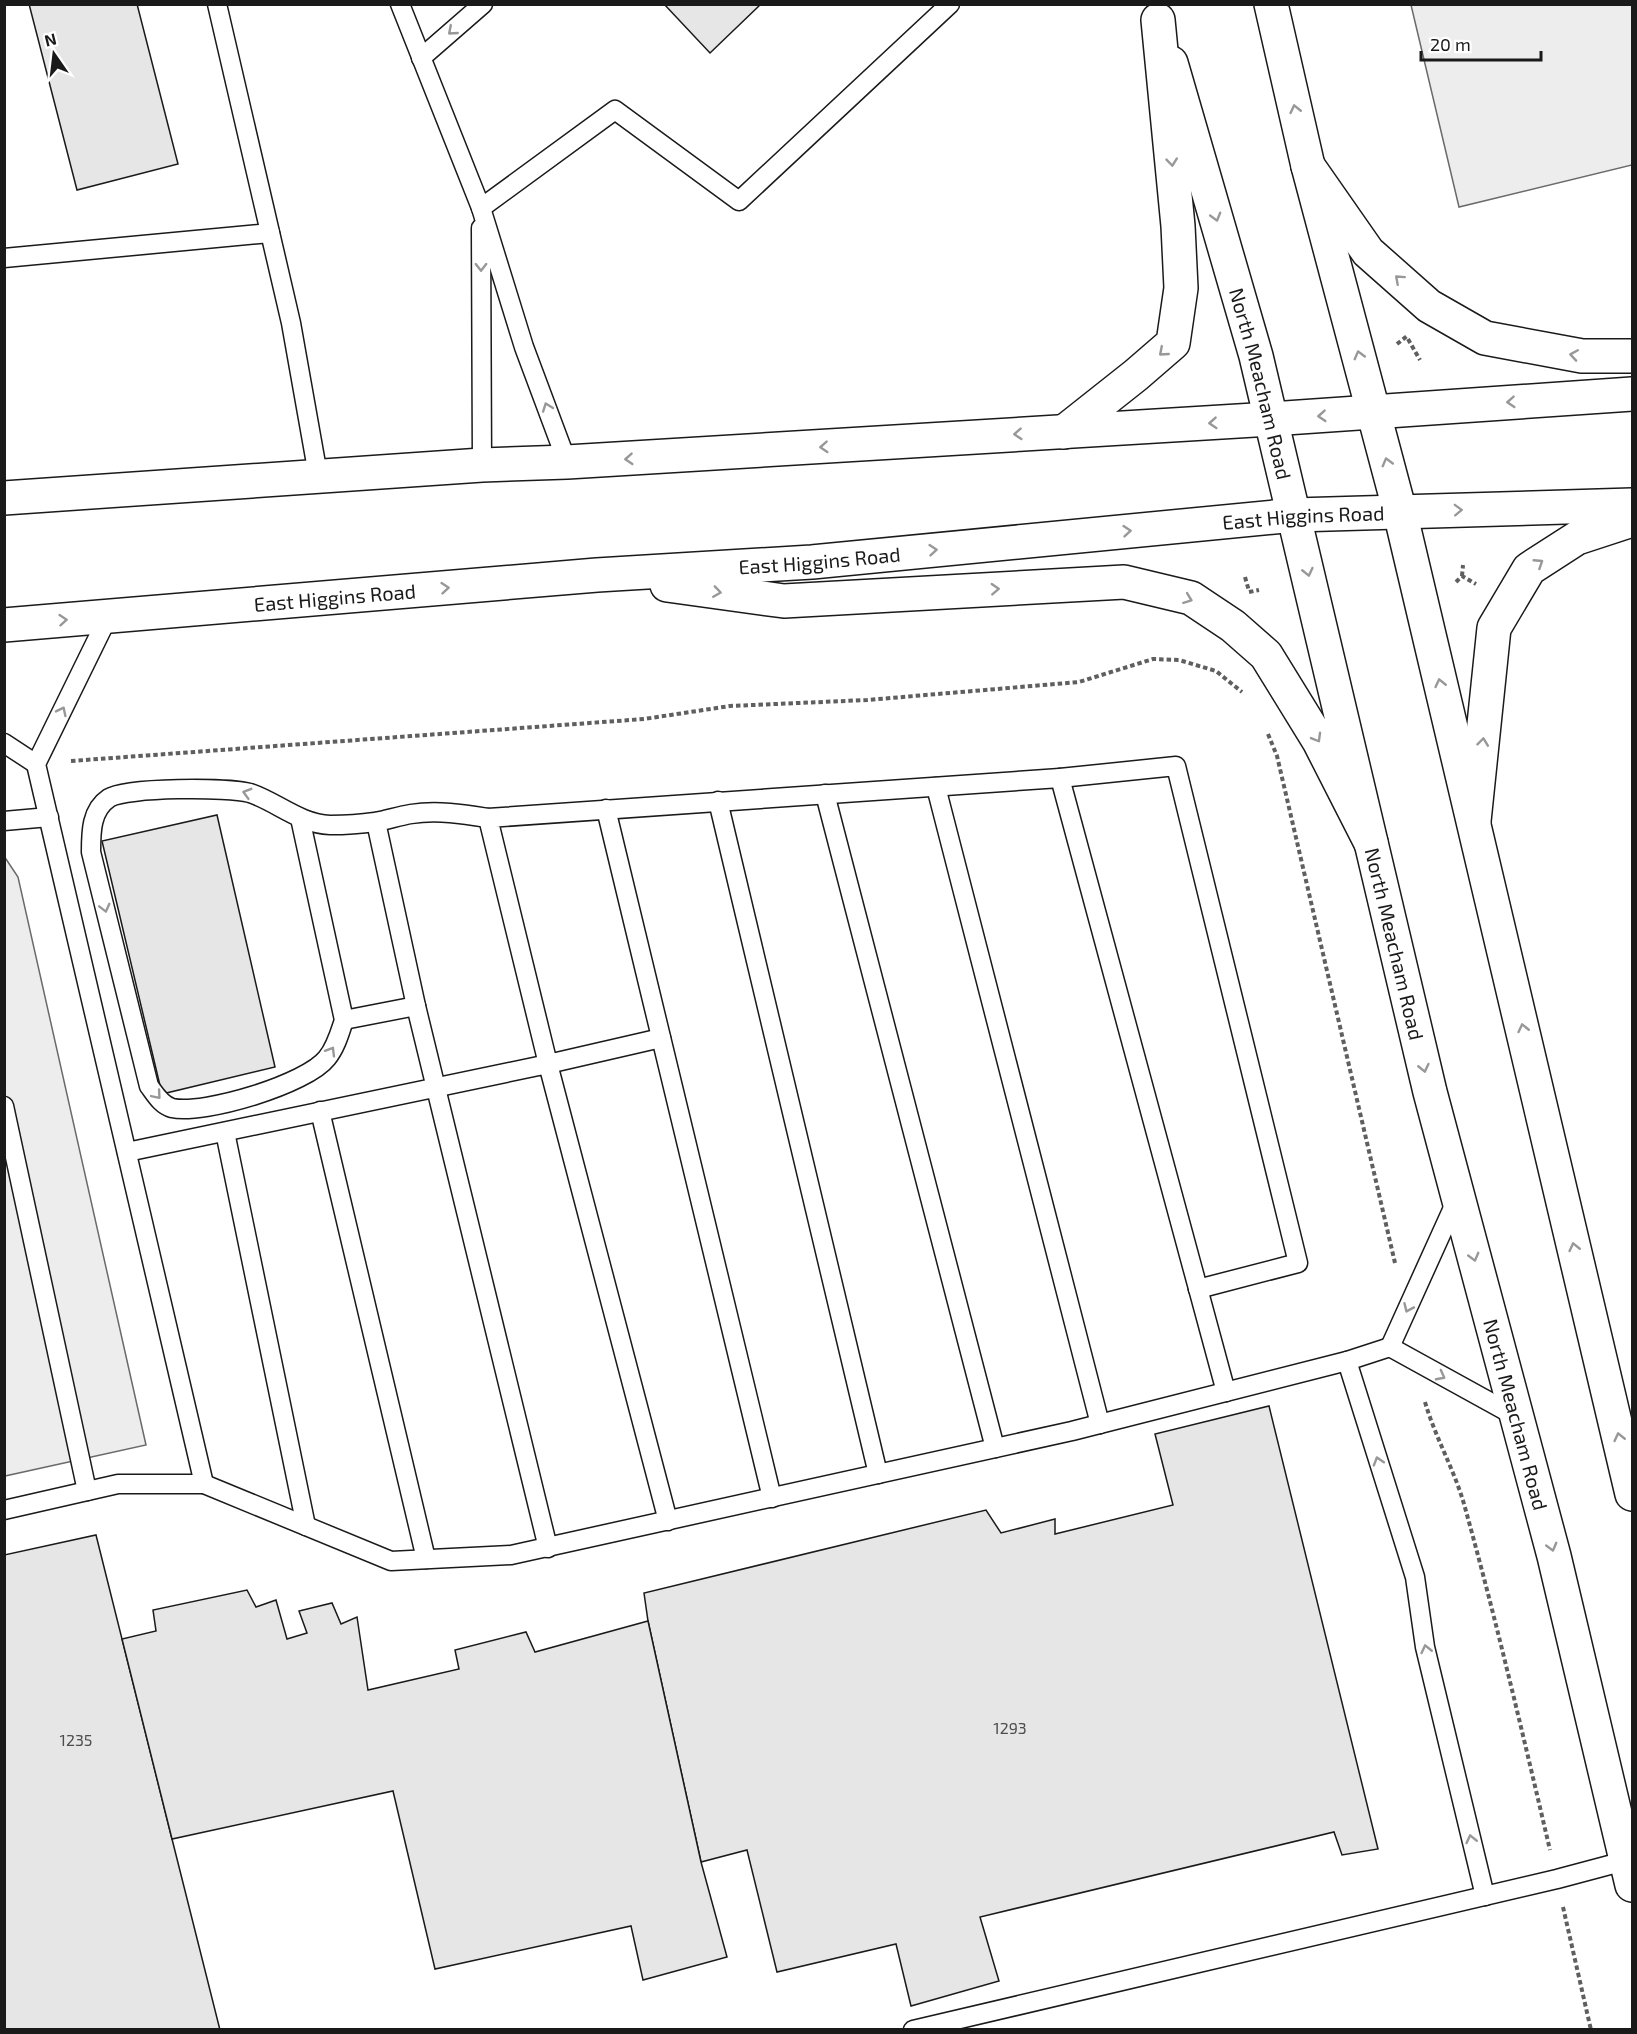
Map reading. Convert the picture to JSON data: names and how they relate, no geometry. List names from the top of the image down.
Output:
{
  "streets": {
    "main road": ["North Meacham Road", "East Higgins Road"]
  },
  "crossings": [
    ["North Meacham Road", "East Higgins Road"]
  ],
  "house_numbers": ["1293", "1235"],
  "scale_bar": "20 m",
  "north": "top"
}
